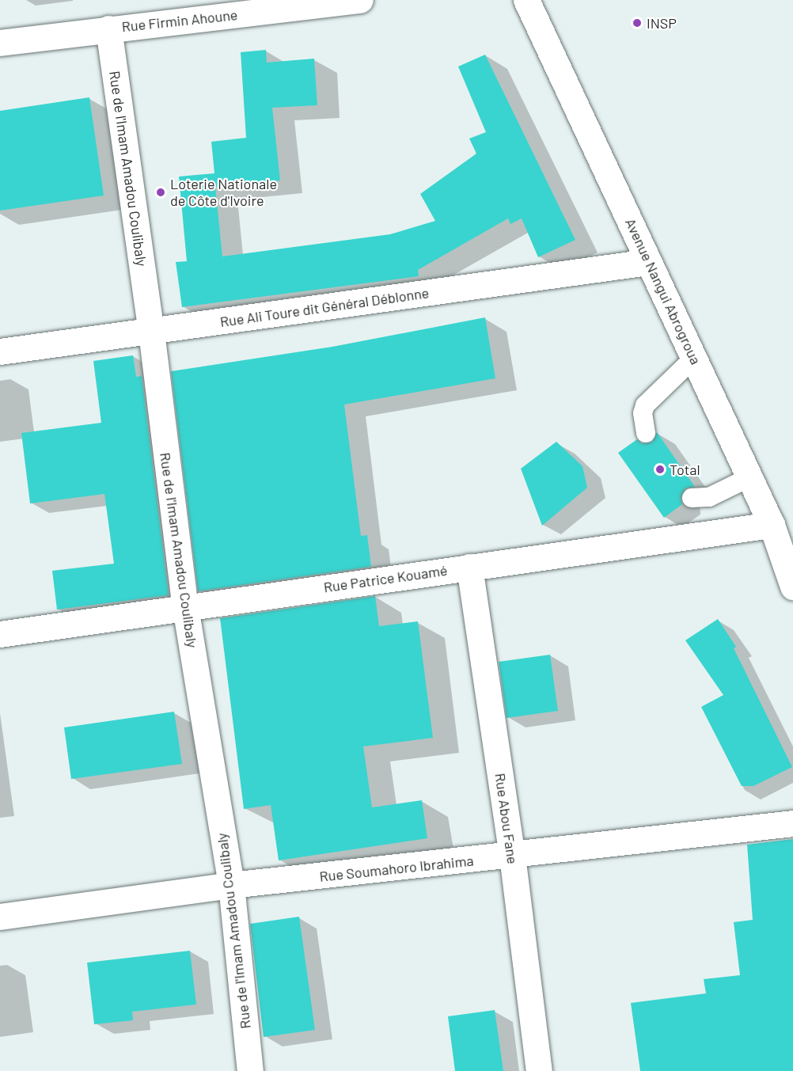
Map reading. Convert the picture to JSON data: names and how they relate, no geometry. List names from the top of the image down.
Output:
{
  "streets": {
    "street": [
      "Rue Firmin Ahoune",
      "Rue de l'Imam Amadou Coulibaly",
      "Avenue Nangui Abrogroua",
      "Rue Ali Toure dit Général Déblonne",
      "Rue Patrice Kouamé",
      "Rue Abou Fane",
      "Rue Soumahoro Ibrahima"
    ]
  },
  "crossings": [
    ["Rue Firmin Ahoune", "Rue de l'Imam Amadou Coulibaly"],
    ["Rue de l'Imam Amadou Coulibaly", "Rue Ali Toure dit Général Déblonne"],
    ["Rue de l'Imam Amadou Coulibaly", "Rue Patrice Kouamé"],
    ["Rue de l'Imam Amadou Coulibaly", "Rue Soumahoro Ibrahima"],
    ["Avenue Nangui Abrogroua", "Rue Ali Toure dit Général Déblonne"],
    ["Avenue Nangui Abrogroua", "Rue Patrice Kouamé"],
    ["Rue Patrice Kouamé", "Rue Abou Fane"],
    ["Rue Abou Fane", "Rue Soumahoro Ibrahima"]
  ],
  "places": ["INSP", "Loterie Nationale de Côte d'Ivoire", "Total"]
}
